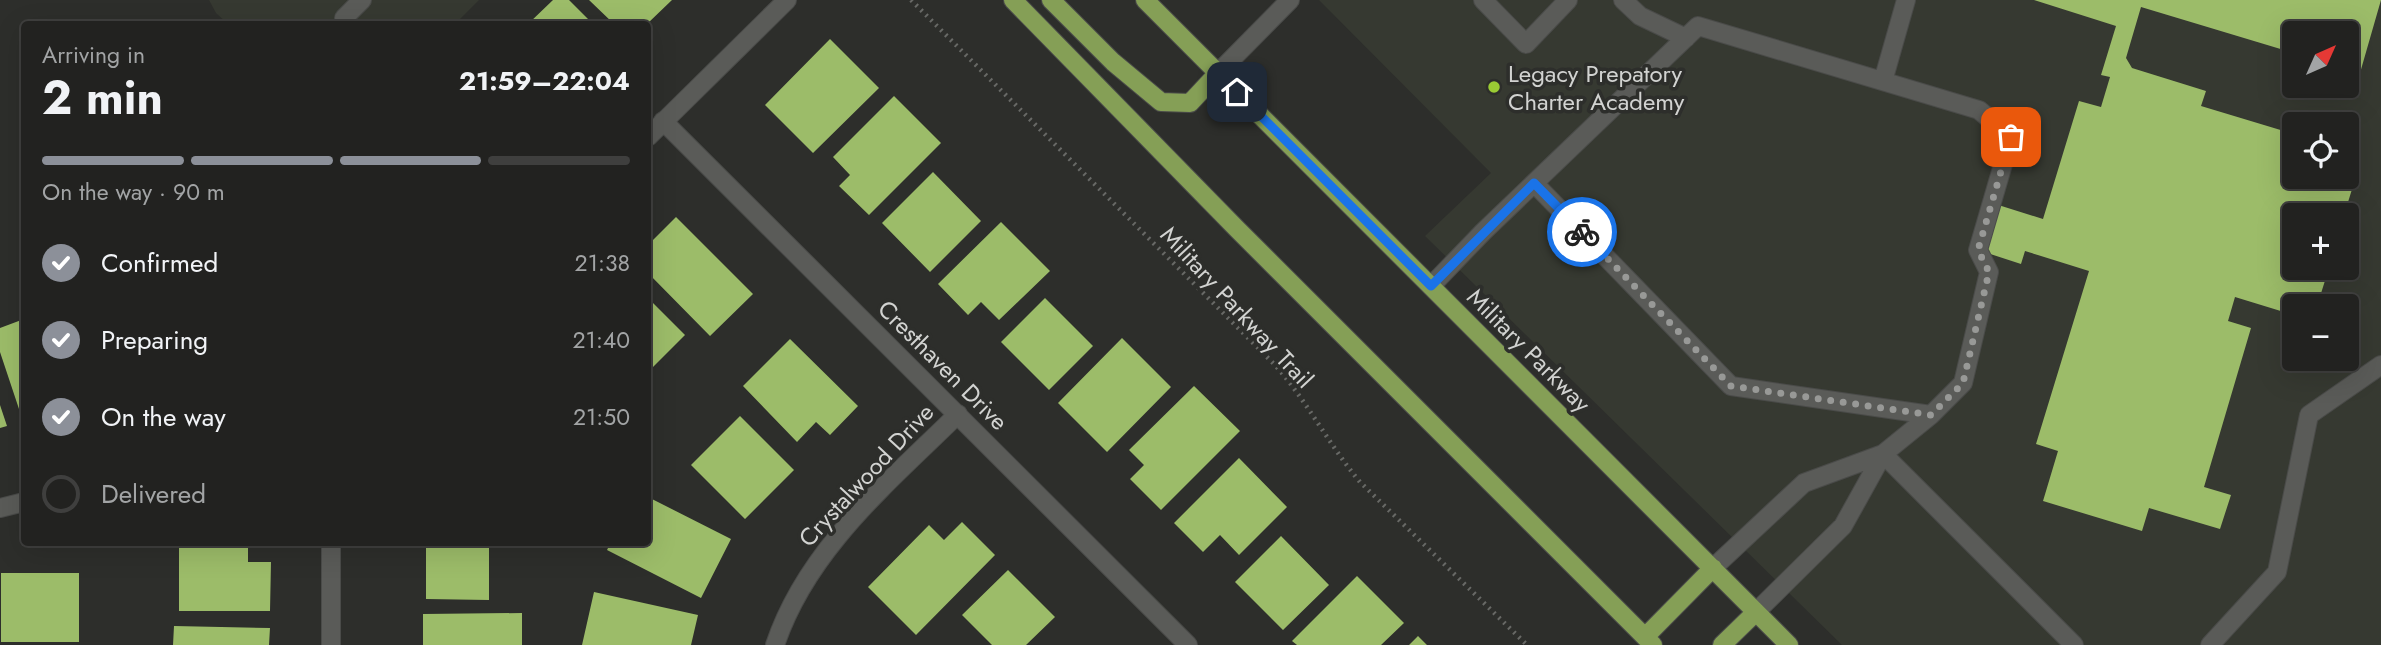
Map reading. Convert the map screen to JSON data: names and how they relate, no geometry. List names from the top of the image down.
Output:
{
  "streets": {
    "main road": ["Military Parkway"],
    "street": ["Cresthaven Drive", "Crystalwood Drive"],
    "path": ["Military Parkway Trail"]
  },
  "crossings": [
    ["Cresthaven Drive", "Crystalwood Drive"]
  ],
  "places": ["Legacy Prepatory Charter Academy"],
  "north": "top right",
  "page": {
    "map_buttons": ["+", "−"],
    "heading": ["2 min", "Arriving in", "21:59–22:04"],
    "bar": "On the way · 90 m",
    "list": [
      ["Confirmed", "21:38"],
      ["Preparing", "21:40"],
      ["On the way", "21:50"],
      "Delivered"
    ]
  }
}
